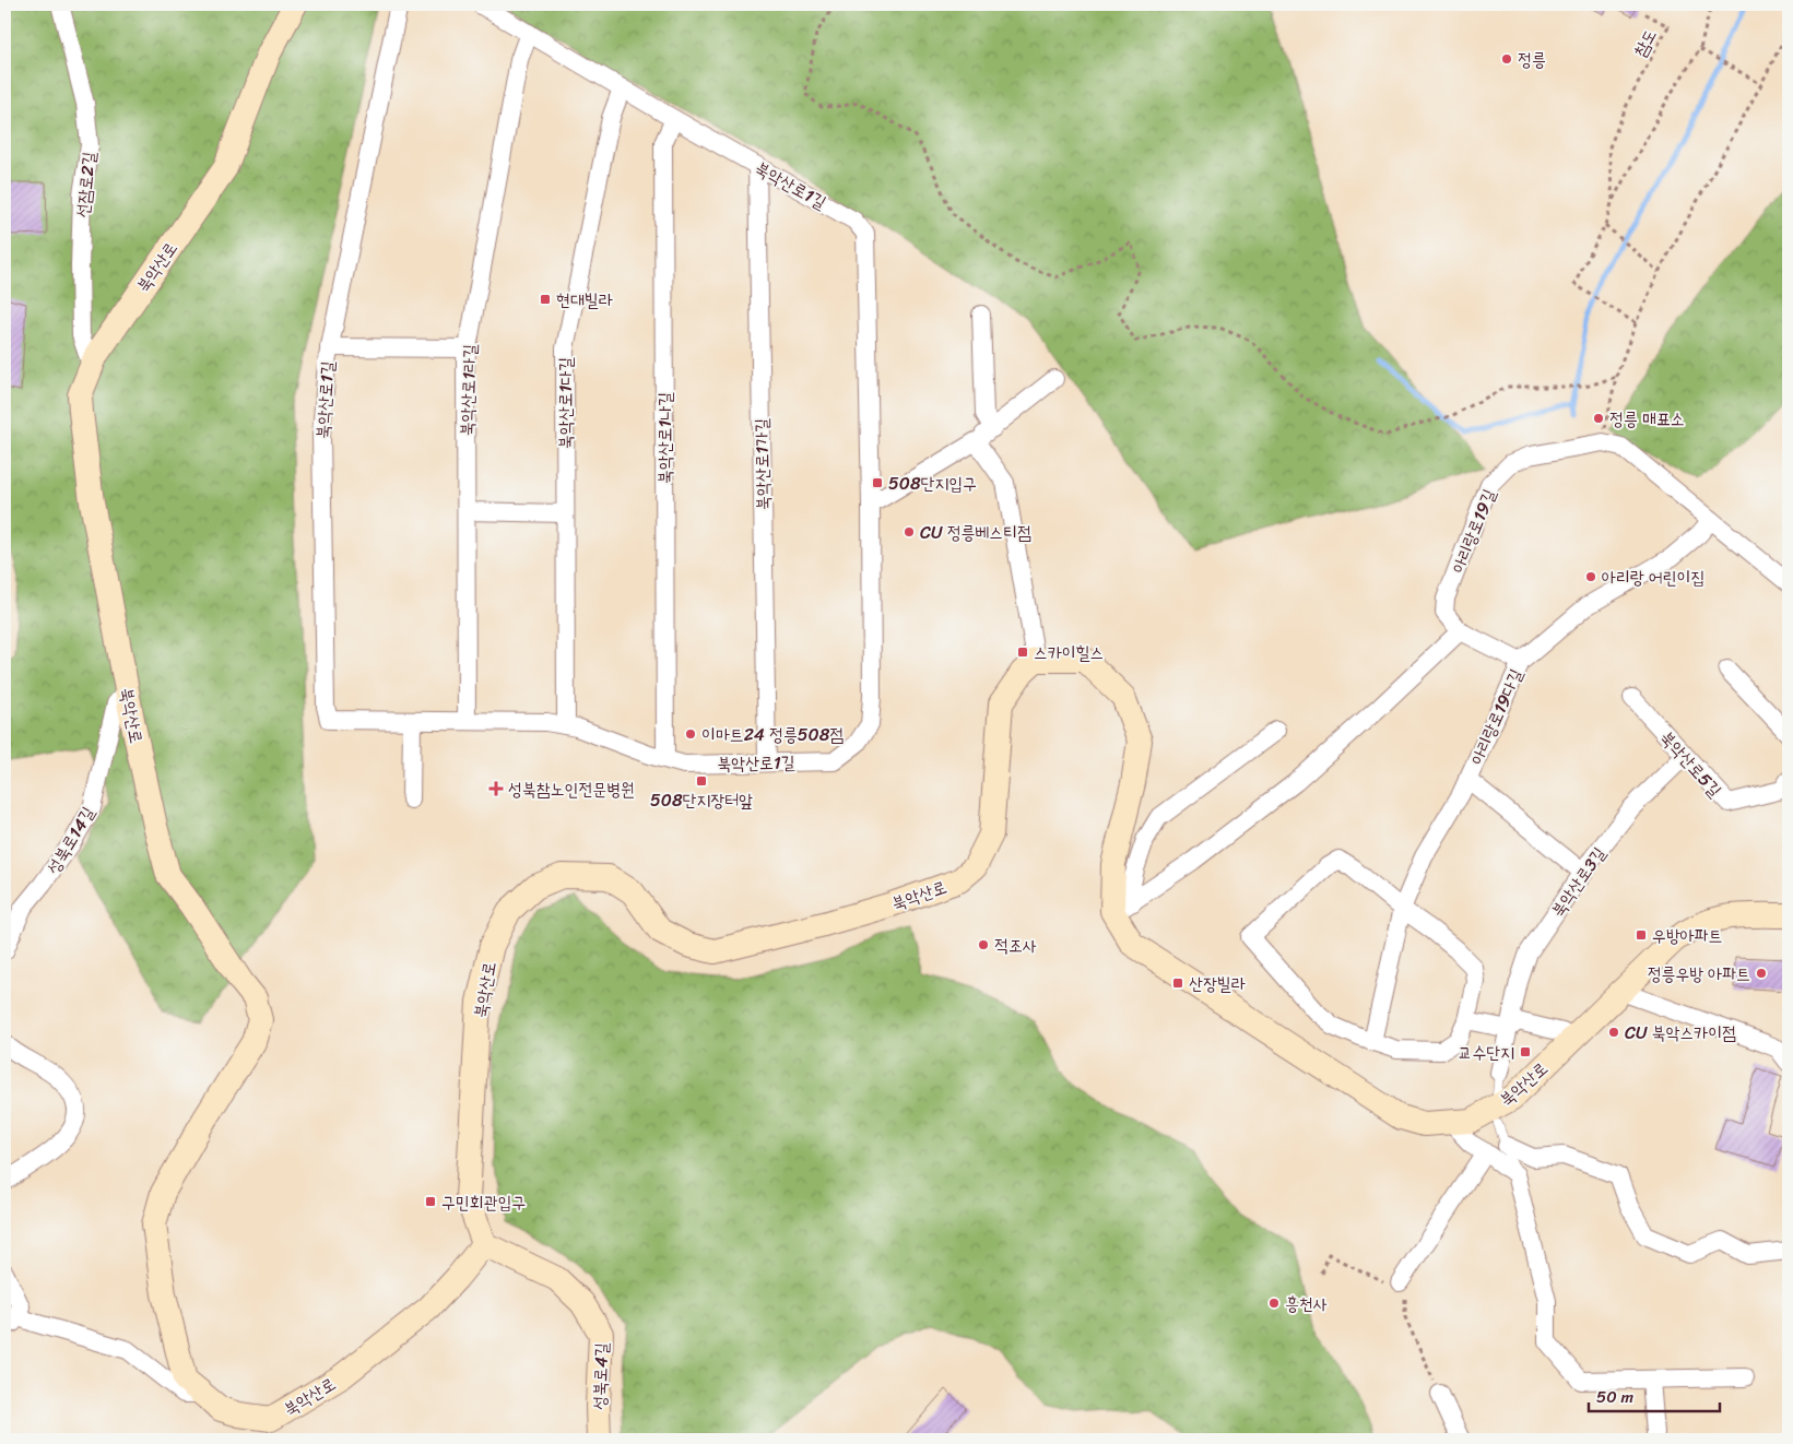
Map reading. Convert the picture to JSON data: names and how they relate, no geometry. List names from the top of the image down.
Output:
{
  "streets": {
    "street": [
      "선잠로2길",
      "북악산로1길",
      "북악산로",
      "북악산로1라길",
      "북악산로1다길",
      "북악산로1나길",
      "북악산로1가길",
      "아리랑로19길",
      "아리랑로19다길",
      "북악산로5길",
      "성북로14길",
      "북악산로3길",
      "성북로4길"
    ],
    "path": ["참도"]
  },
  "crossings": [
    ["선잠로2길", "북악산로"],
    ["북악산로1길", "북악산로1라길"],
    ["북악산로1길", "북악산로1다길"],
    ["북악산로1길", "북악산로1나길"],
    ["북악산로1길", "북악산로1가길"],
    ["북악산로", "성북로14길"],
    ["북악산로", "성북로4길"],
    ["아리랑로19길", "아리랑로19다길"],
    ["아리랑로19다길", "북악산로3길"],
    ["북악산로5길", "북악산로3길"]
  ],
  "places": {
    "other": [
      "정릉",
      "정릉 매표소",
      "CU 정릉베스티점",
      "아리랑 어린이집",
      "이마트24 정릉508점",
      "적조사",
      "정릉우방 아파트",
      "CU 북악스카이점",
      "흥천사"
    ],
    "transit": [
      "현대빌라",
      "508단지입구",
      "스카이힐스",
      "508단지장터앞",
      "우방아파트",
      "산장빌라",
      "교수단지",
      "구민회관입구"
    ],
    "health": ["성북참노인전문병원"]
  },
  "scale_bar": "50 m"
}
